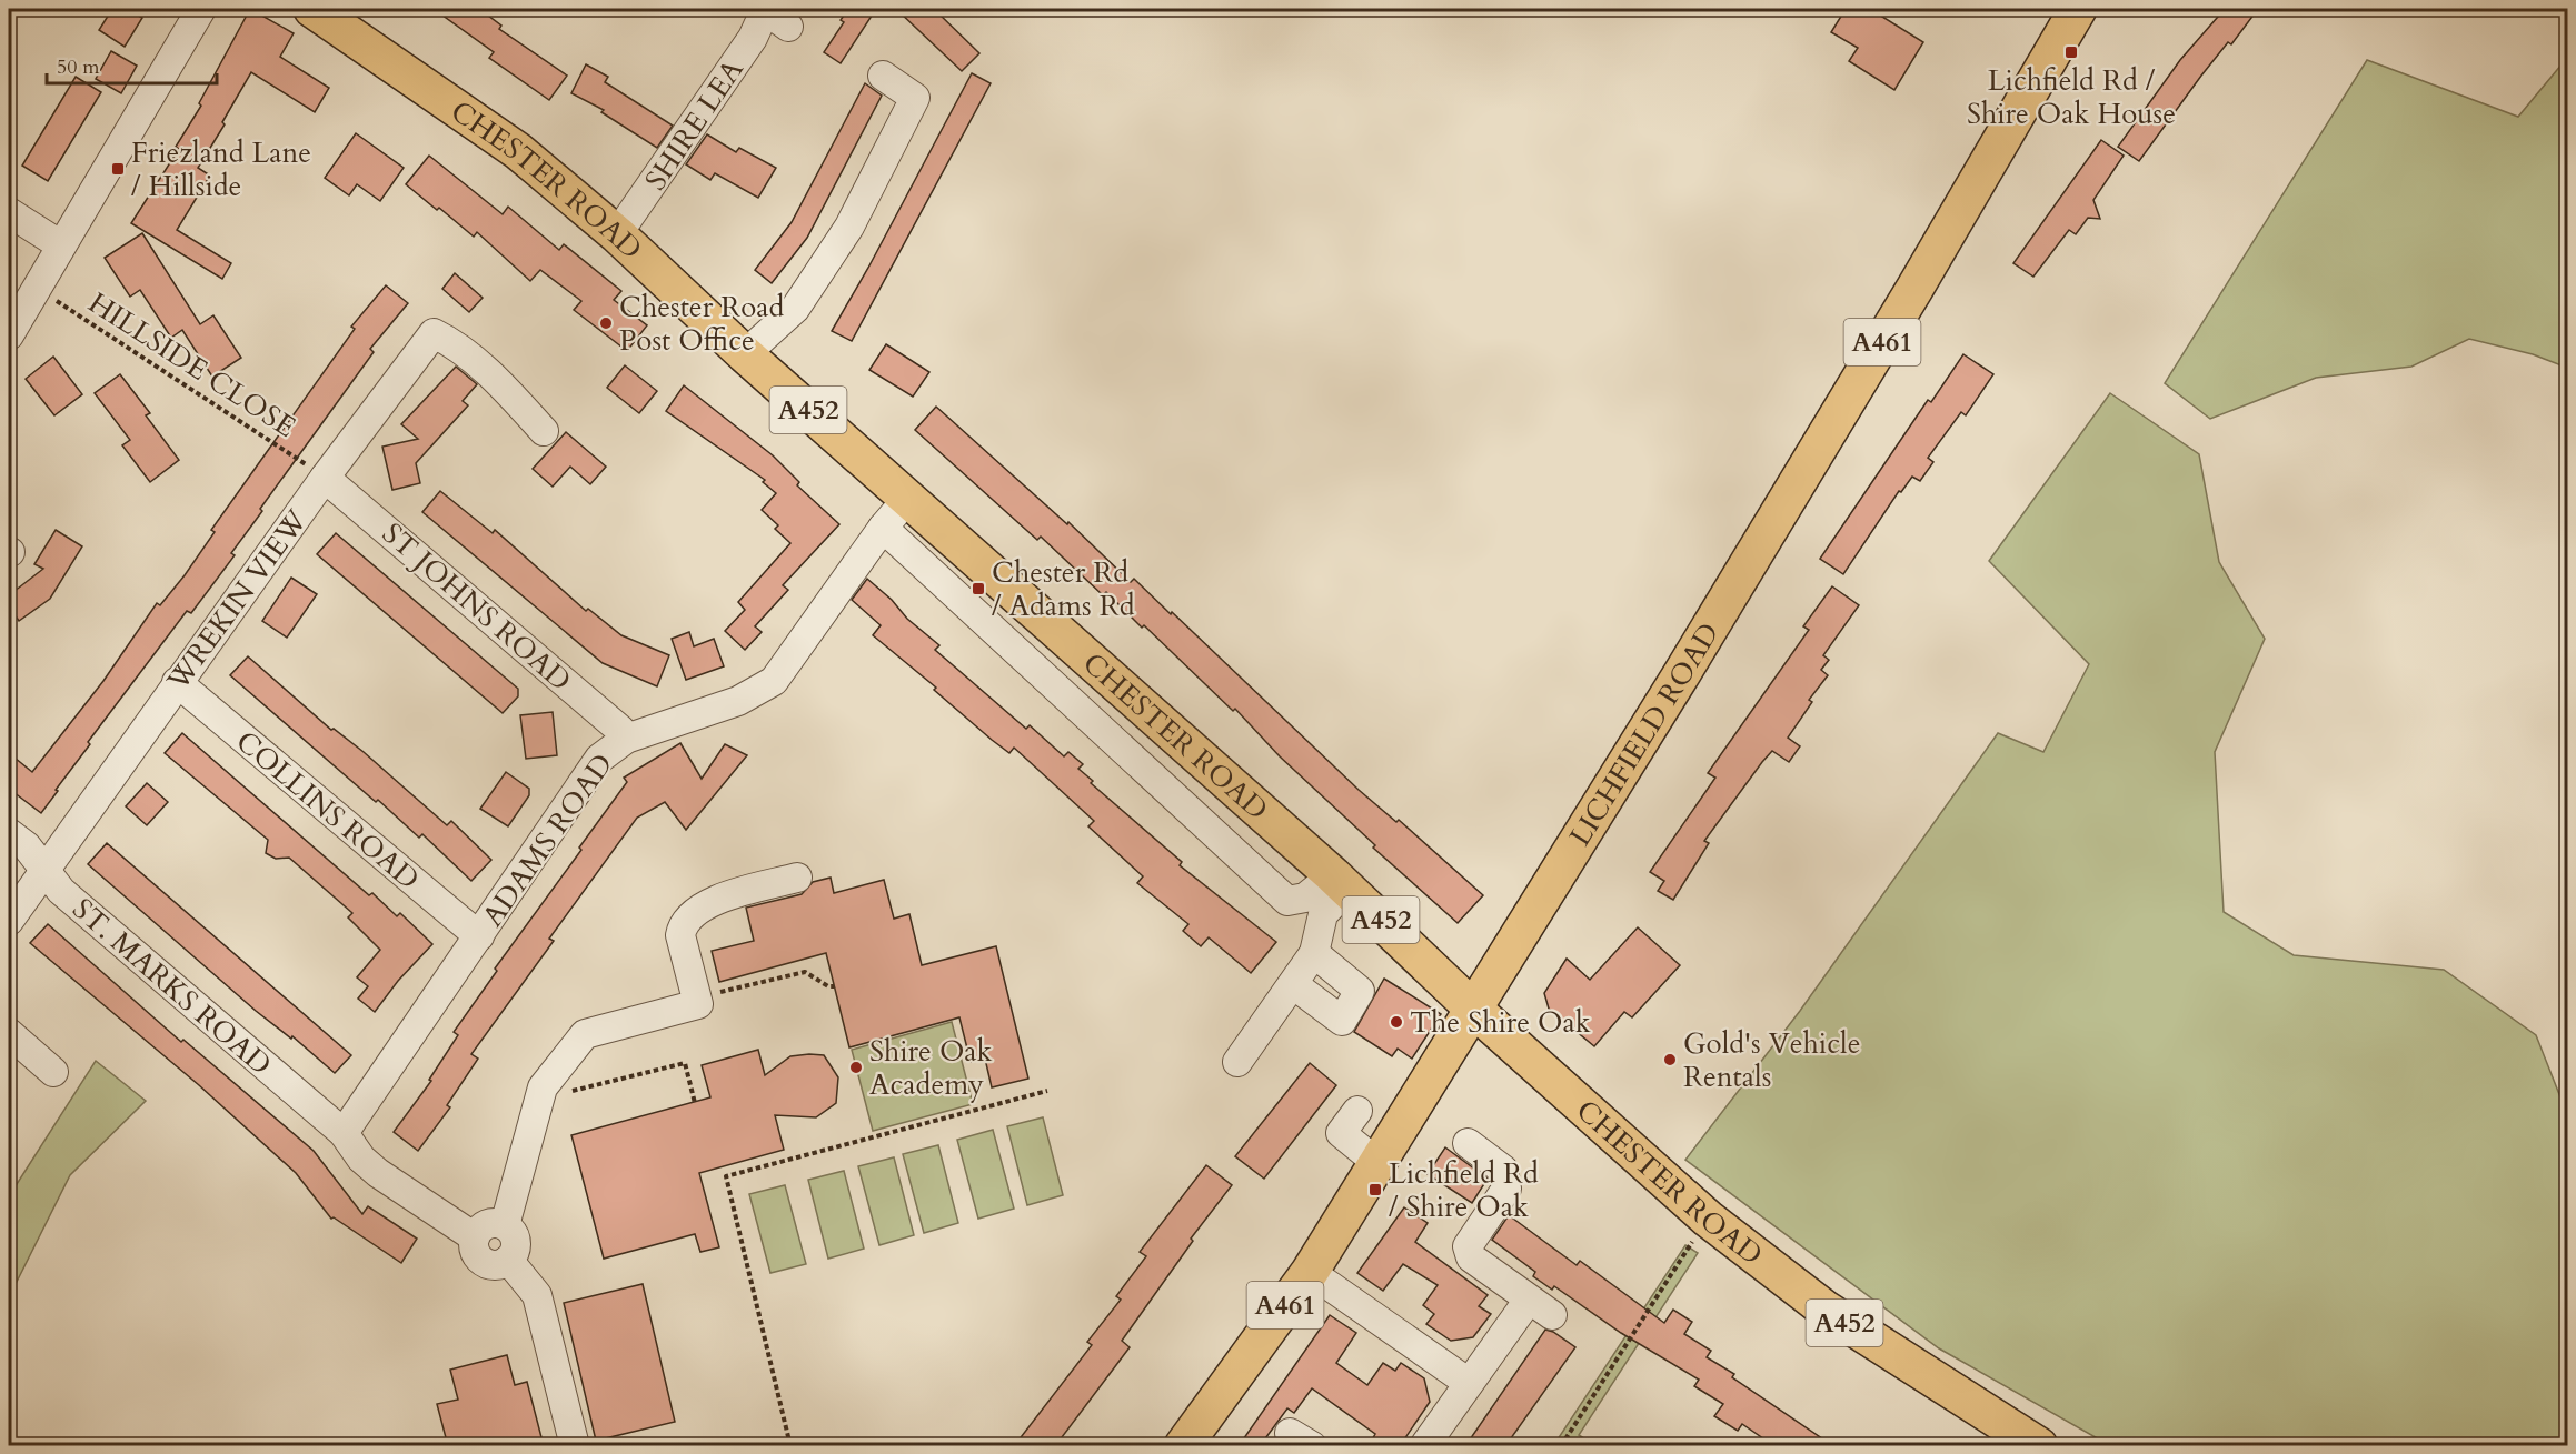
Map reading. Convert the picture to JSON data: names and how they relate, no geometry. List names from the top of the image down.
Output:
{
  "streets": {
    "highway": [
      "CHESTER ROAD",
      "A461",
      "A452",
      "LICHFIELD ROAD"
    ],
    "street": [
      "SHIRE LEA",
      "WREKIN VIEW",
      "ST JOHNS ROAD",
      "COLLINS ROAD",
      "ADAMS ROAD",
      "ST. MARKS ROAD"
    ],
    "path": ["HILLSIDE CLOSE"]
  },
  "crossings": [
    ["SHIRE LEA", "CHESTER ROAD"],
    ["CHESTER ROAD", "LICHFIELD ROAD"],
    ["CHESTER ROAD", "ADAMS ROAD"],
    ["HILLSIDE CLOSE", "WREKIN VIEW"],
    ["HILLSIDE CLOSE", "ST JOHNS ROAD"],
    ["WREKIN VIEW", "ST JOHNS ROAD"],
    ["WREKIN VIEW", "COLLINS ROAD"],
    ["WREKIN VIEW", "ST. MARKS ROAD"],
    ["ST JOHNS ROAD", "ADAMS ROAD"],
    ["COLLINS ROAD", "ADAMS ROAD"],
    ["ADAMS ROAD", "ST. MARKS ROAD"]
  ],
  "places": {
    "transit": [
      "Lichfield Rd / Shire Oak House",
      "Friezland Lane / Hillside",
      "Chester Rd / Adams Rd",
      "Lichfield Rd / Shire Oak"
    ],
    "other": [
      "Chester Road Post Office",
      "The Shire Oak",
      "Gold's Vehicle Rentals",
      "Shire Oak Academy"
    ]
  },
  "scale_bar": "50 m"
}
